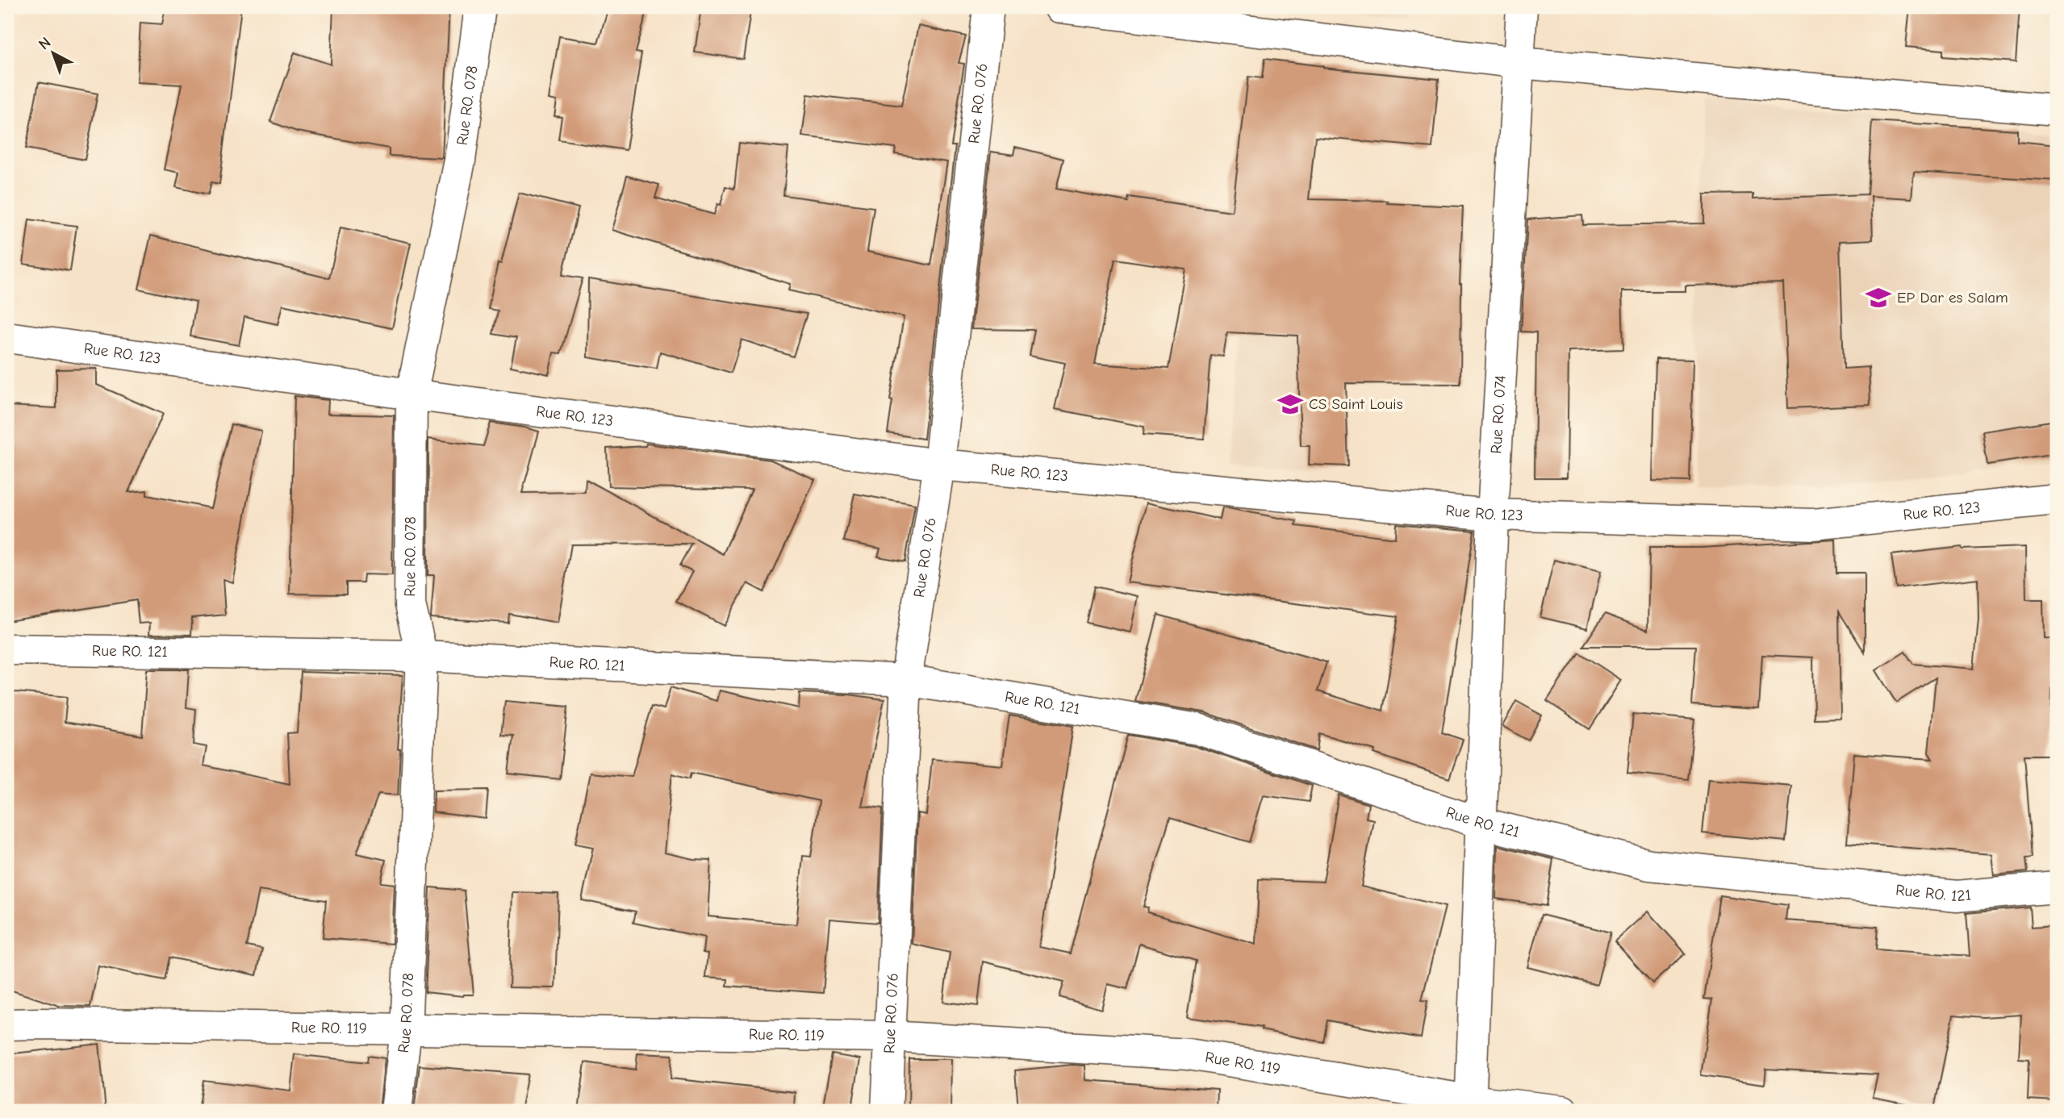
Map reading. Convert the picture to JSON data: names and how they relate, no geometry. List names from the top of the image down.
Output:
{
  "streets": {
    "street": [
      "Rue RO. 076",
      "Rue RO. 078",
      "Rue RO. 123",
      "Rue RO. 074",
      "Rue RO. 121",
      "Rue RO. 119"
    ]
  },
  "crossings": [
    ["Rue RO. 076", "Rue RO. 123"],
    ["Rue RO. 076", "Rue RO. 121"],
    ["Rue RO. 076", "Rue RO. 119"],
    ["Rue RO. 078", "Rue RO. 123"],
    ["Rue RO. 078", "Rue RO. 121"],
    ["Rue RO. 078", "Rue RO. 119"],
    ["Rue RO. 123", "Rue RO. 074"],
    ["Rue RO. 074", "Rue RO. 121"],
    ["Rue RO. 074", "Rue RO. 119"]
  ],
  "places": {
    "school or university": ["EP Dar es Salam", "CS Saint Louis"]
  },
  "north": "top left"
}
